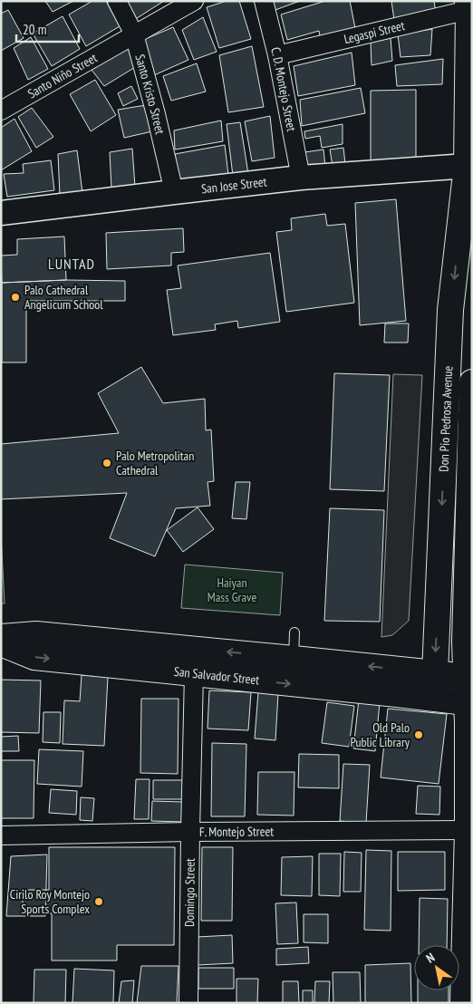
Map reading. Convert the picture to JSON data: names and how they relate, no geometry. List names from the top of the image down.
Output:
{
  "streets": {
    "main road": ["Don Pio Pedrosa Avenue", "San Salvador Street"],
    "street": [
      "Legaspi Street",
      "Santo Niño Street",
      "C. D. Montejo Street",
      "Santo Kristo Street",
      "San Jose Street",
      "F. Montejo Street",
      "Domingo Street"
    ]
  },
  "crossings": [
    ["Legaspi Street", "C. D. Montejo Street"],
    ["Legaspi Street", "Don Pio Pedrosa Avenue"],
    ["Santo Niño Street", "Santo Kristo Street"],
    ["C. D. Montejo Street", "San Jose Street"],
    ["Santo Kristo Street", "San Jose Street"],
    ["San Jose Street", "Don Pio Pedrosa Avenue"],
    ["Don Pio Pedrosa Avenue", "San Salvador Street"],
    ["Don Pio Pedrosa Avenue", "F. Montejo Street"],
    ["San Salvador Street", "Domingo Street"],
    ["F. Montejo Street", "Domingo Street"]
  ],
  "districts": ["LUNTAD"],
  "parks": ["Haiyan Mass Grave"],
  "places": [
    "Palo Cathedral Angelicum School",
    "Palo Metropolitan Cathedral",
    "Old Palo Public Library",
    "Cirilo Roy Montejo Sports Complex"
  ],
  "scale_bar": "20 m",
  "north": "top left"
}
